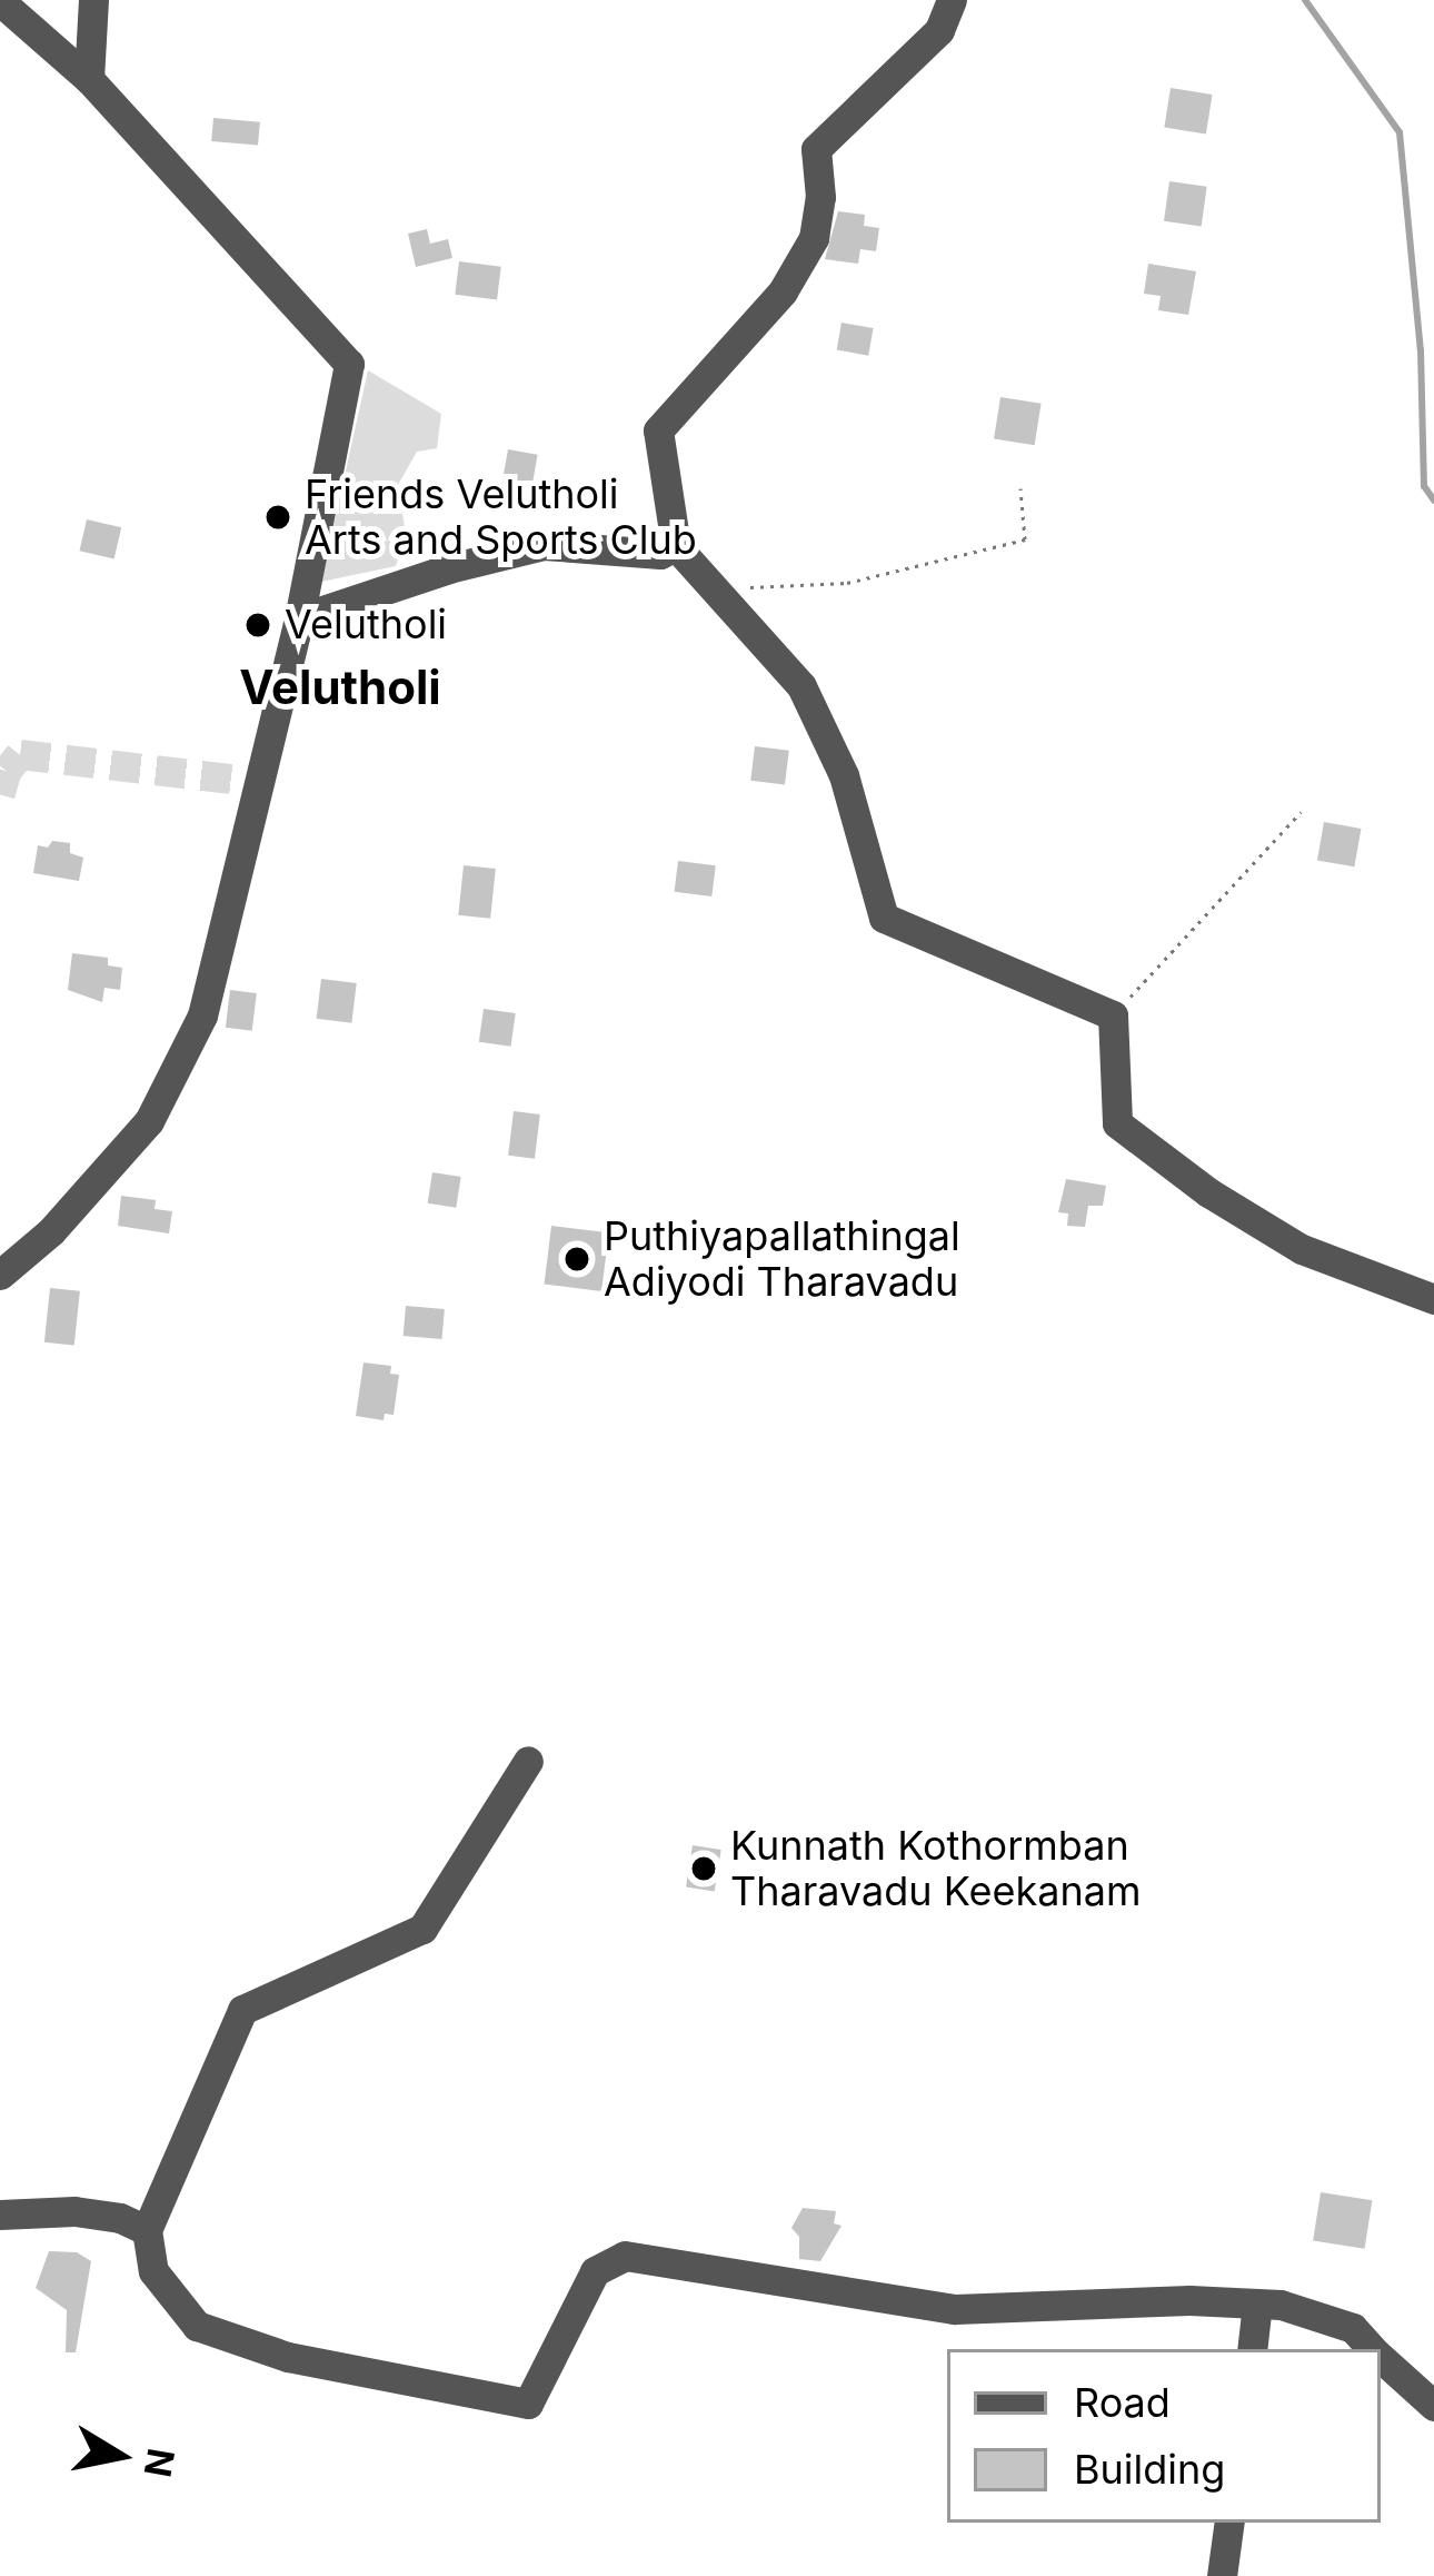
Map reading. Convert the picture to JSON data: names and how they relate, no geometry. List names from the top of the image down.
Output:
{
  "districts": ["Velutholi"],
  "places": [
    "Friends Velutholi Arts and Sports Club",
    "Velutholi",
    "Puthiyapallathingal Adiyodi Tharavadu",
    "Kunnath Kothormban Tharavadu Keekanam"
  ],
  "legend": ["Road", "Building"],
  "north": "right"
}
